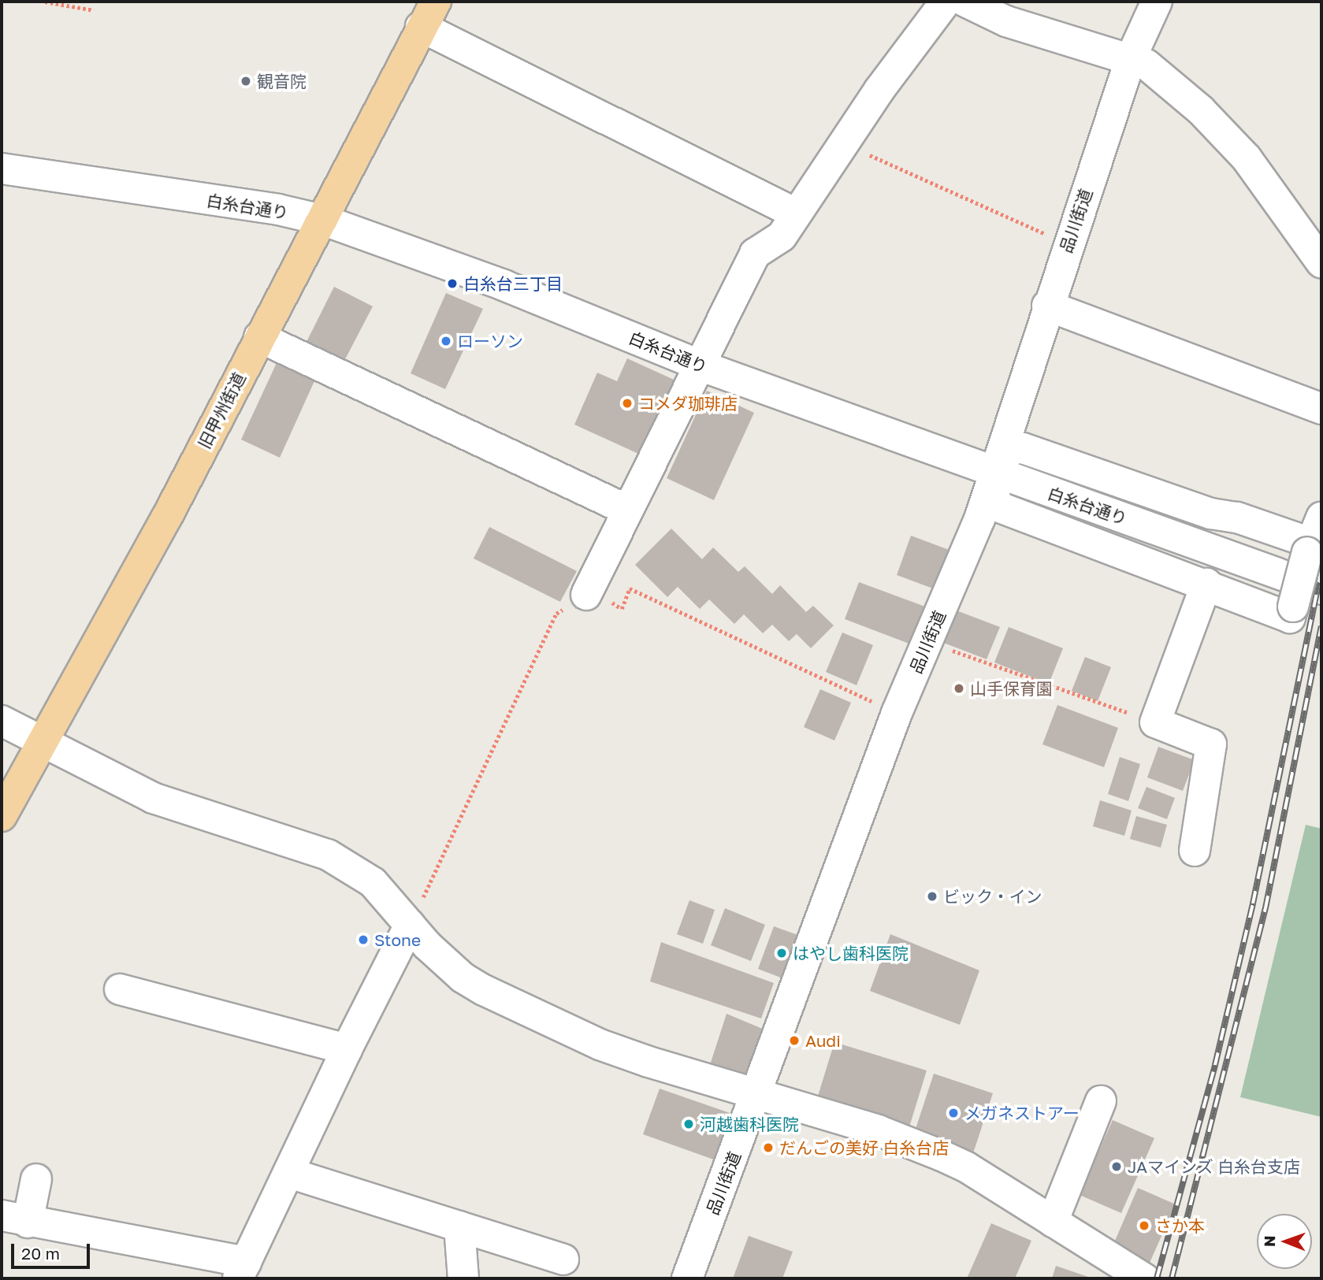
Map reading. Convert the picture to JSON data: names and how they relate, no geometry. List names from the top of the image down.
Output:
{
  "streets": {
    "main road": ["旧甲州街道"],
    "street": ["白糸台通り", "品川街道"]
  },
  "crossings": [
    ["白糸台通り", "品川街道"],
    ["白糸台通り", "旧甲州街道"]
  ],
  "places": [
    "観音院",
    "白糸台三丁目",
    "ローソン",
    "コメダ珈琲店",
    "山手保育園",
    "ビック・イン",
    "Stone",
    "はやし歯科医院",
    "Audi",
    "メガネストアー",
    "河越歯科医院",
    "だんごの美好 白糸台店",
    "JAマインズ 白糸台支店",
    "さか本"
  ],
  "scale_bar": "20 m",
  "north": "left"
}
